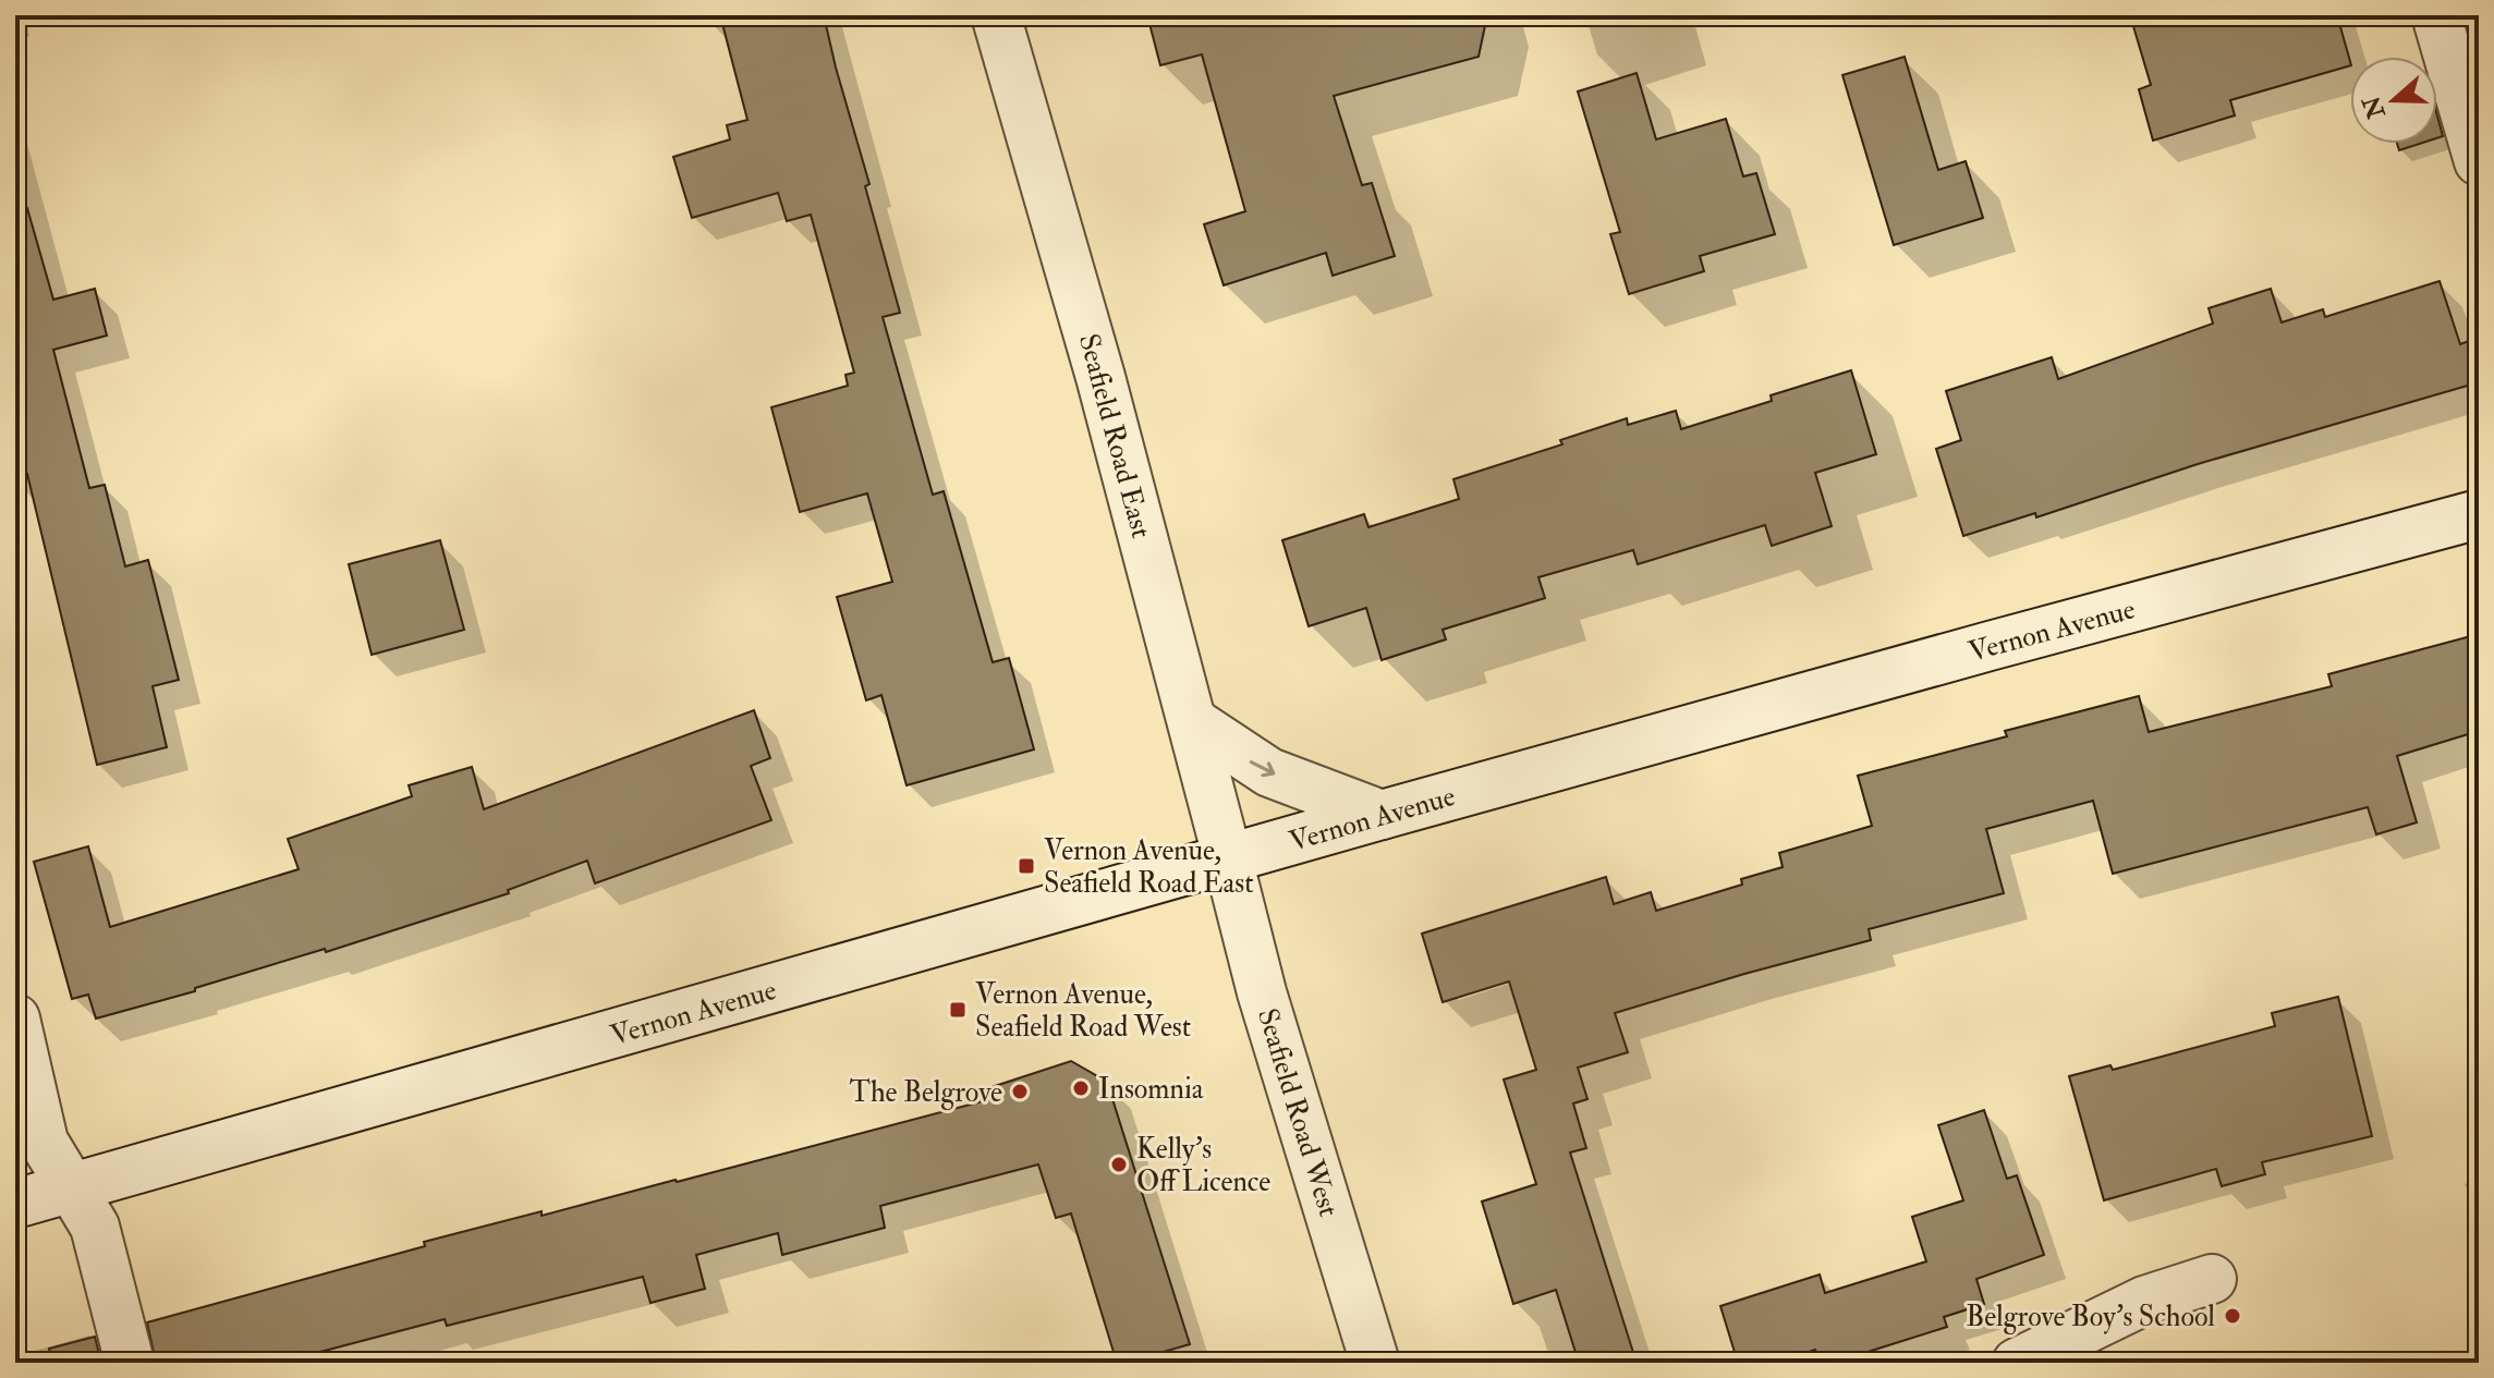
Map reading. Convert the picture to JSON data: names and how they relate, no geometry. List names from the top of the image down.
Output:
{
  "streets": {
    "main road": ["Seafield Road East", "Vernon Avenue", "Seafield Road West"]
  },
  "crossings": [
    ["Seafield Road East", "Vernon Avenue"],
    ["Seafield Road East", "Seafield Road West"],
    ["Vernon Avenue", "Seafield Road West"]
  ],
  "places": {
    "transit": ["Vernon Avenue, Seafield Road East", "Vernon Avenue, Seafield Road West"],
    "other": [
      "Insomnia",
      "The Belgrove",
      "Kelly's Off Licence",
      "Belgrove Boy's School"
    ]
  },
  "north": "left"
}
